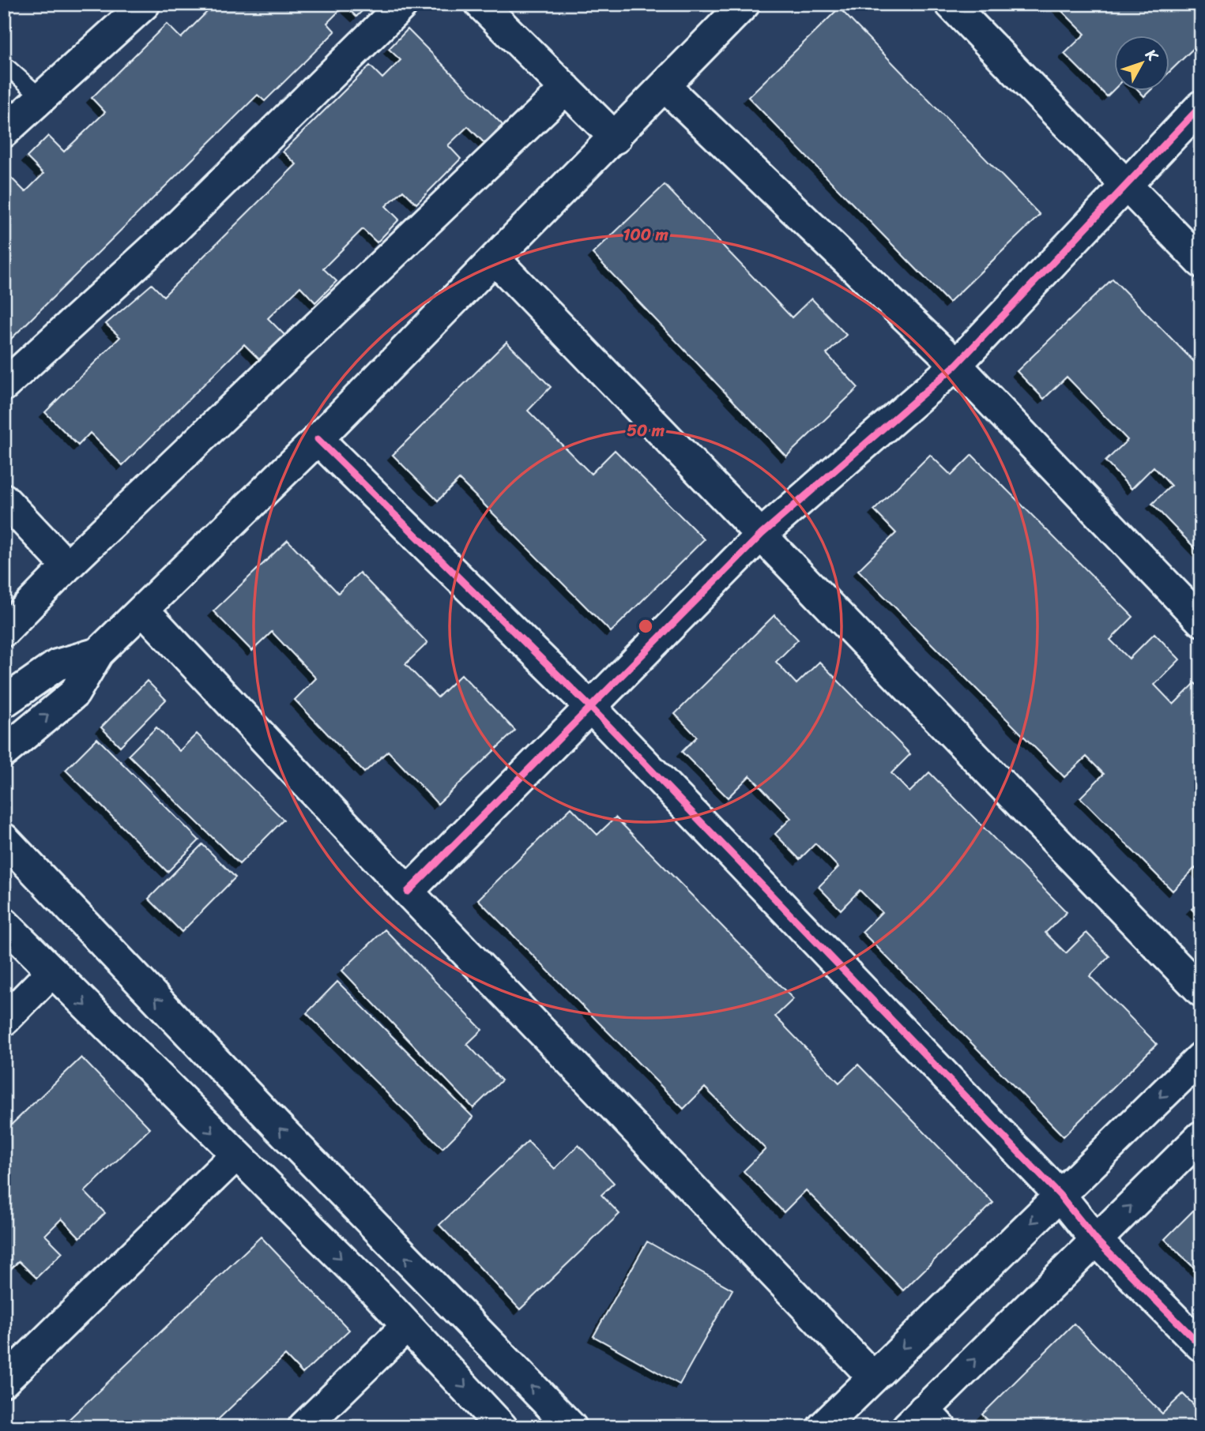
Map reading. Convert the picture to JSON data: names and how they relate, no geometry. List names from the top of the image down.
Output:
{
  "north": "top right",
  "rings": ["100 m", "50 m"]
}
